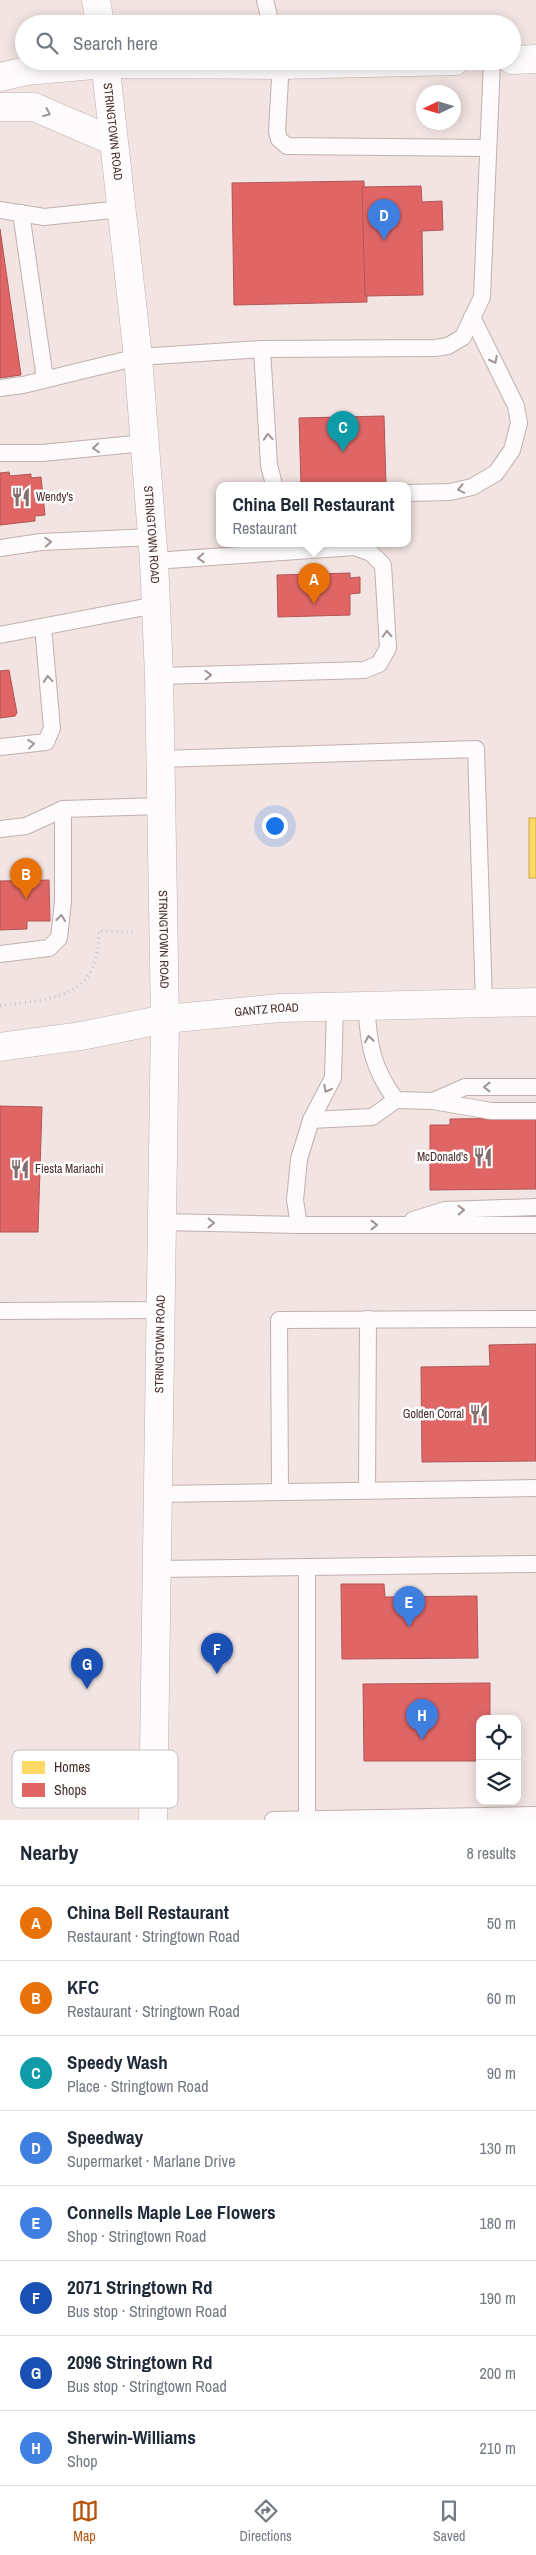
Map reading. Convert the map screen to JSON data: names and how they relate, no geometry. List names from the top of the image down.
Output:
{
  "streets": {
    "main road": ["STRINGTOWN ROAD", "GANTZ ROAD"]
  },
  "crossings": [
    ["STRINGTOWN ROAD", "GANTZ ROAD"]
  ],
  "places": {
    "restaurant": [
      "Wendy's",
      "McDonald's",
      "Fiesta Mariachi",
      "Golden Corral"
    ]
  },
  "legend": ["Homes", "Shops"],
  "north": "left",
  "page": {
    "search": "Search here",
    "pins": [
      "D",
      "C",
      "A",
      "B",
      "E",
      "F",
      "G",
      "H"
    ],
    "popup": ["China Bell Restaurant", "Restaurant"],
    "heading": ["Nearby", "8 results"],
    "list": [
      {
        "mark": "A",
        "name": "China Bell Restaurant",
        "note": "Restaurant · Stringtown Road",
        "value": "50 m"
      },
      {
        "mark": "B",
        "name": "KFC",
        "note": "Restaurant · Stringtown Road",
        "value": "60 m"
      },
      {
        "mark": "C",
        "name": "Speedy Wash",
        "note": "Place · Stringtown Road",
        "value": "90 m"
      },
      {
        "mark": "D",
        "name": "Speedway",
        "note": "Supermarket · Marlane Drive",
        "value": "130 m"
      },
      {
        "mark": "E",
        "name": "Connells Maple Lee Flowers",
        "note": "Shop · Stringtown Road",
        "value": "180 m"
      },
      {
        "mark": "F",
        "name": "2071 Stringtown Rd",
        "note": "Bus stop · Stringtown Road",
        "value": "190 m"
      },
      {
        "mark": "G",
        "name": "2096 Stringtown Rd",
        "note": "Bus stop · Stringtown Road",
        "value": "200 m"
      },
      {
        "mark": "H",
        "name": "Sherwin-Williams",
        "note": "Shop",
        "value": "210 m"
      }
    ],
    "nav": ["Map", "Directions", "Saved"]
  }
}
